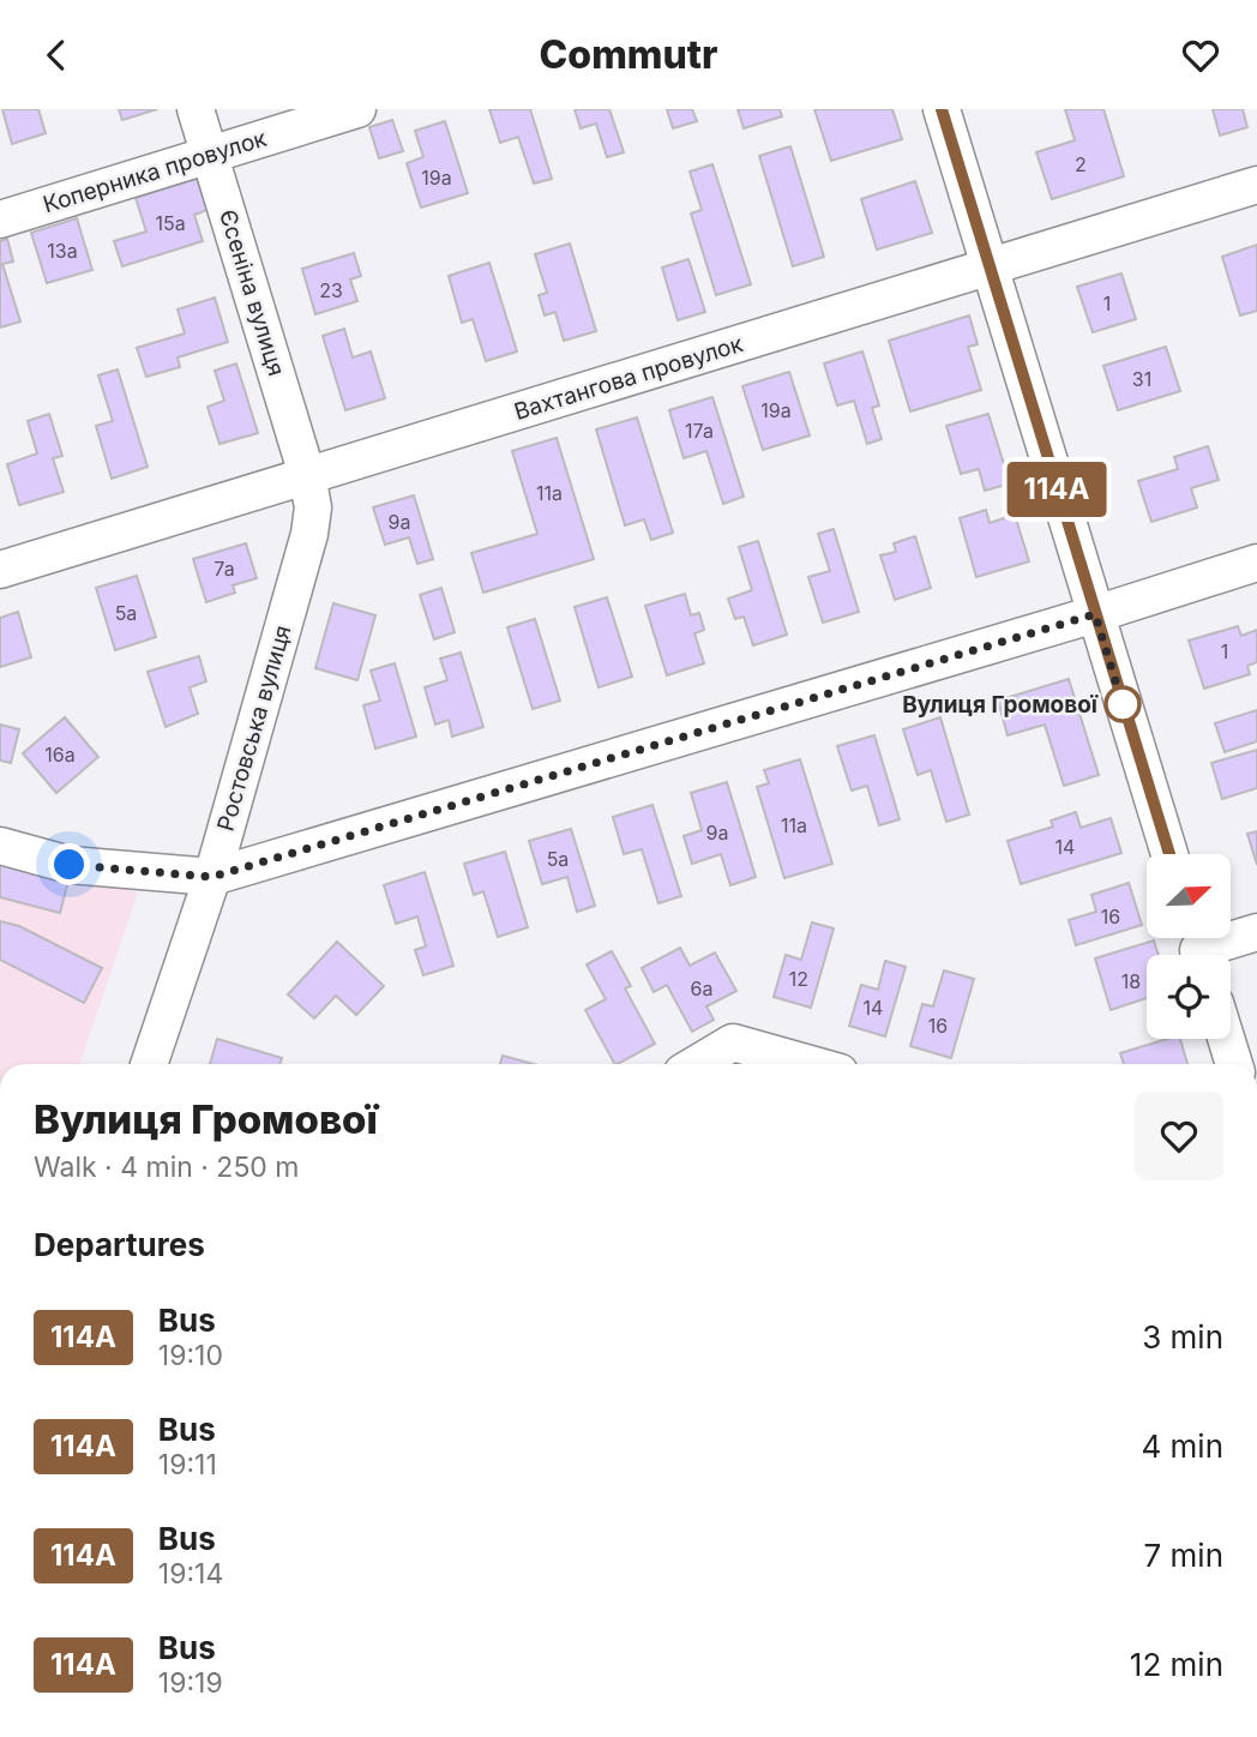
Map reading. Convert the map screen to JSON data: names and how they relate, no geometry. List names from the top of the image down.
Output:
{
  "streets": {
    "street": [
      "Коперника провулок",
      "Єсеніна вулиця",
      "Вахтангова провулок",
      "Ростовська вулиця"
    ]
  },
  "crossings": [
    ["Коперника провулок", "Єсеніна вулиця"],
    ["Єсеніна вулиця", "Вахтангова провулок"],
    ["Єсеніна вулиця", "Ростовська вулиця"],
    ["Вахтангова провулок", "Ростовська вулиця"]
  ],
  "places": ["Вулиця Громової"],
  "lines": ["bus line 114А"],
  "house_numbers": [
    "2",
    "19а",
    "15а",
    "13а",
    "23",
    "1",
    "31",
    "19а",
    "17а",
    "11а",
    "9а",
    "7а",
    "5а",
    "1",
    "16а",
    "11а",
    "9а",
    "14",
    "5а",
    "16",
    "12",
    "18",
    "6а",
    "14",
    "16"
  ],
  "north": "top right",
  "page": {
    "header": "Commutr",
    "on_map": "114А",
    "heading": [
      ["Вулиця Громової", "Walk · 4 min · 250 m"],
      "Departures"
    ],
    "list": [
      {
        "mark": "114А",
        "name": "Bus",
        "note": "19:10",
        "value": "3 min"
      },
      {
        "mark": "114А",
        "name": "Bus",
        "note": "19:11",
        "value": "4 min"
      },
      {
        "mark": "114А",
        "name": "Bus",
        "note": "19:14",
        "value": "7 min"
      },
      {
        "mark": "114А",
        "name": "Bus",
        "note": "19:19",
        "value": "12 min"
      }
    ]
  }
}
